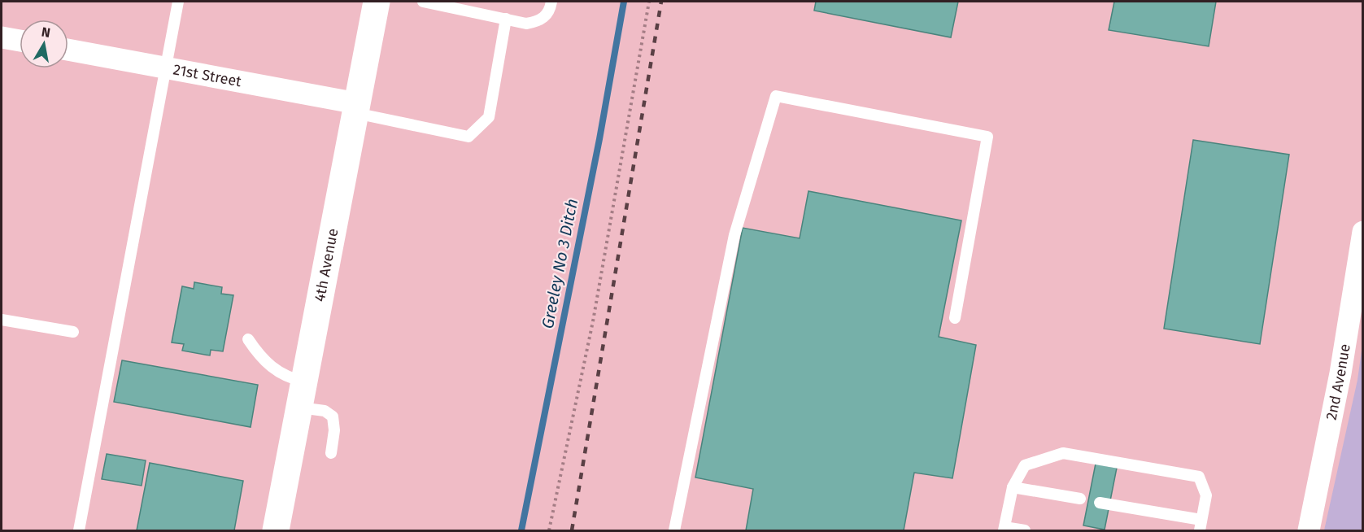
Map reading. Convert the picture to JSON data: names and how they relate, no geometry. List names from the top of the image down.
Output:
{
  "streets": {
    "street": ["21st Street", "4th Avenue", "2nd Avenue"]
  },
  "crossings": [
    ["21st Street", "4th Avenue"]
  ],
  "water": ["Greeley No 3 Ditch"],
  "north": "top"
}
